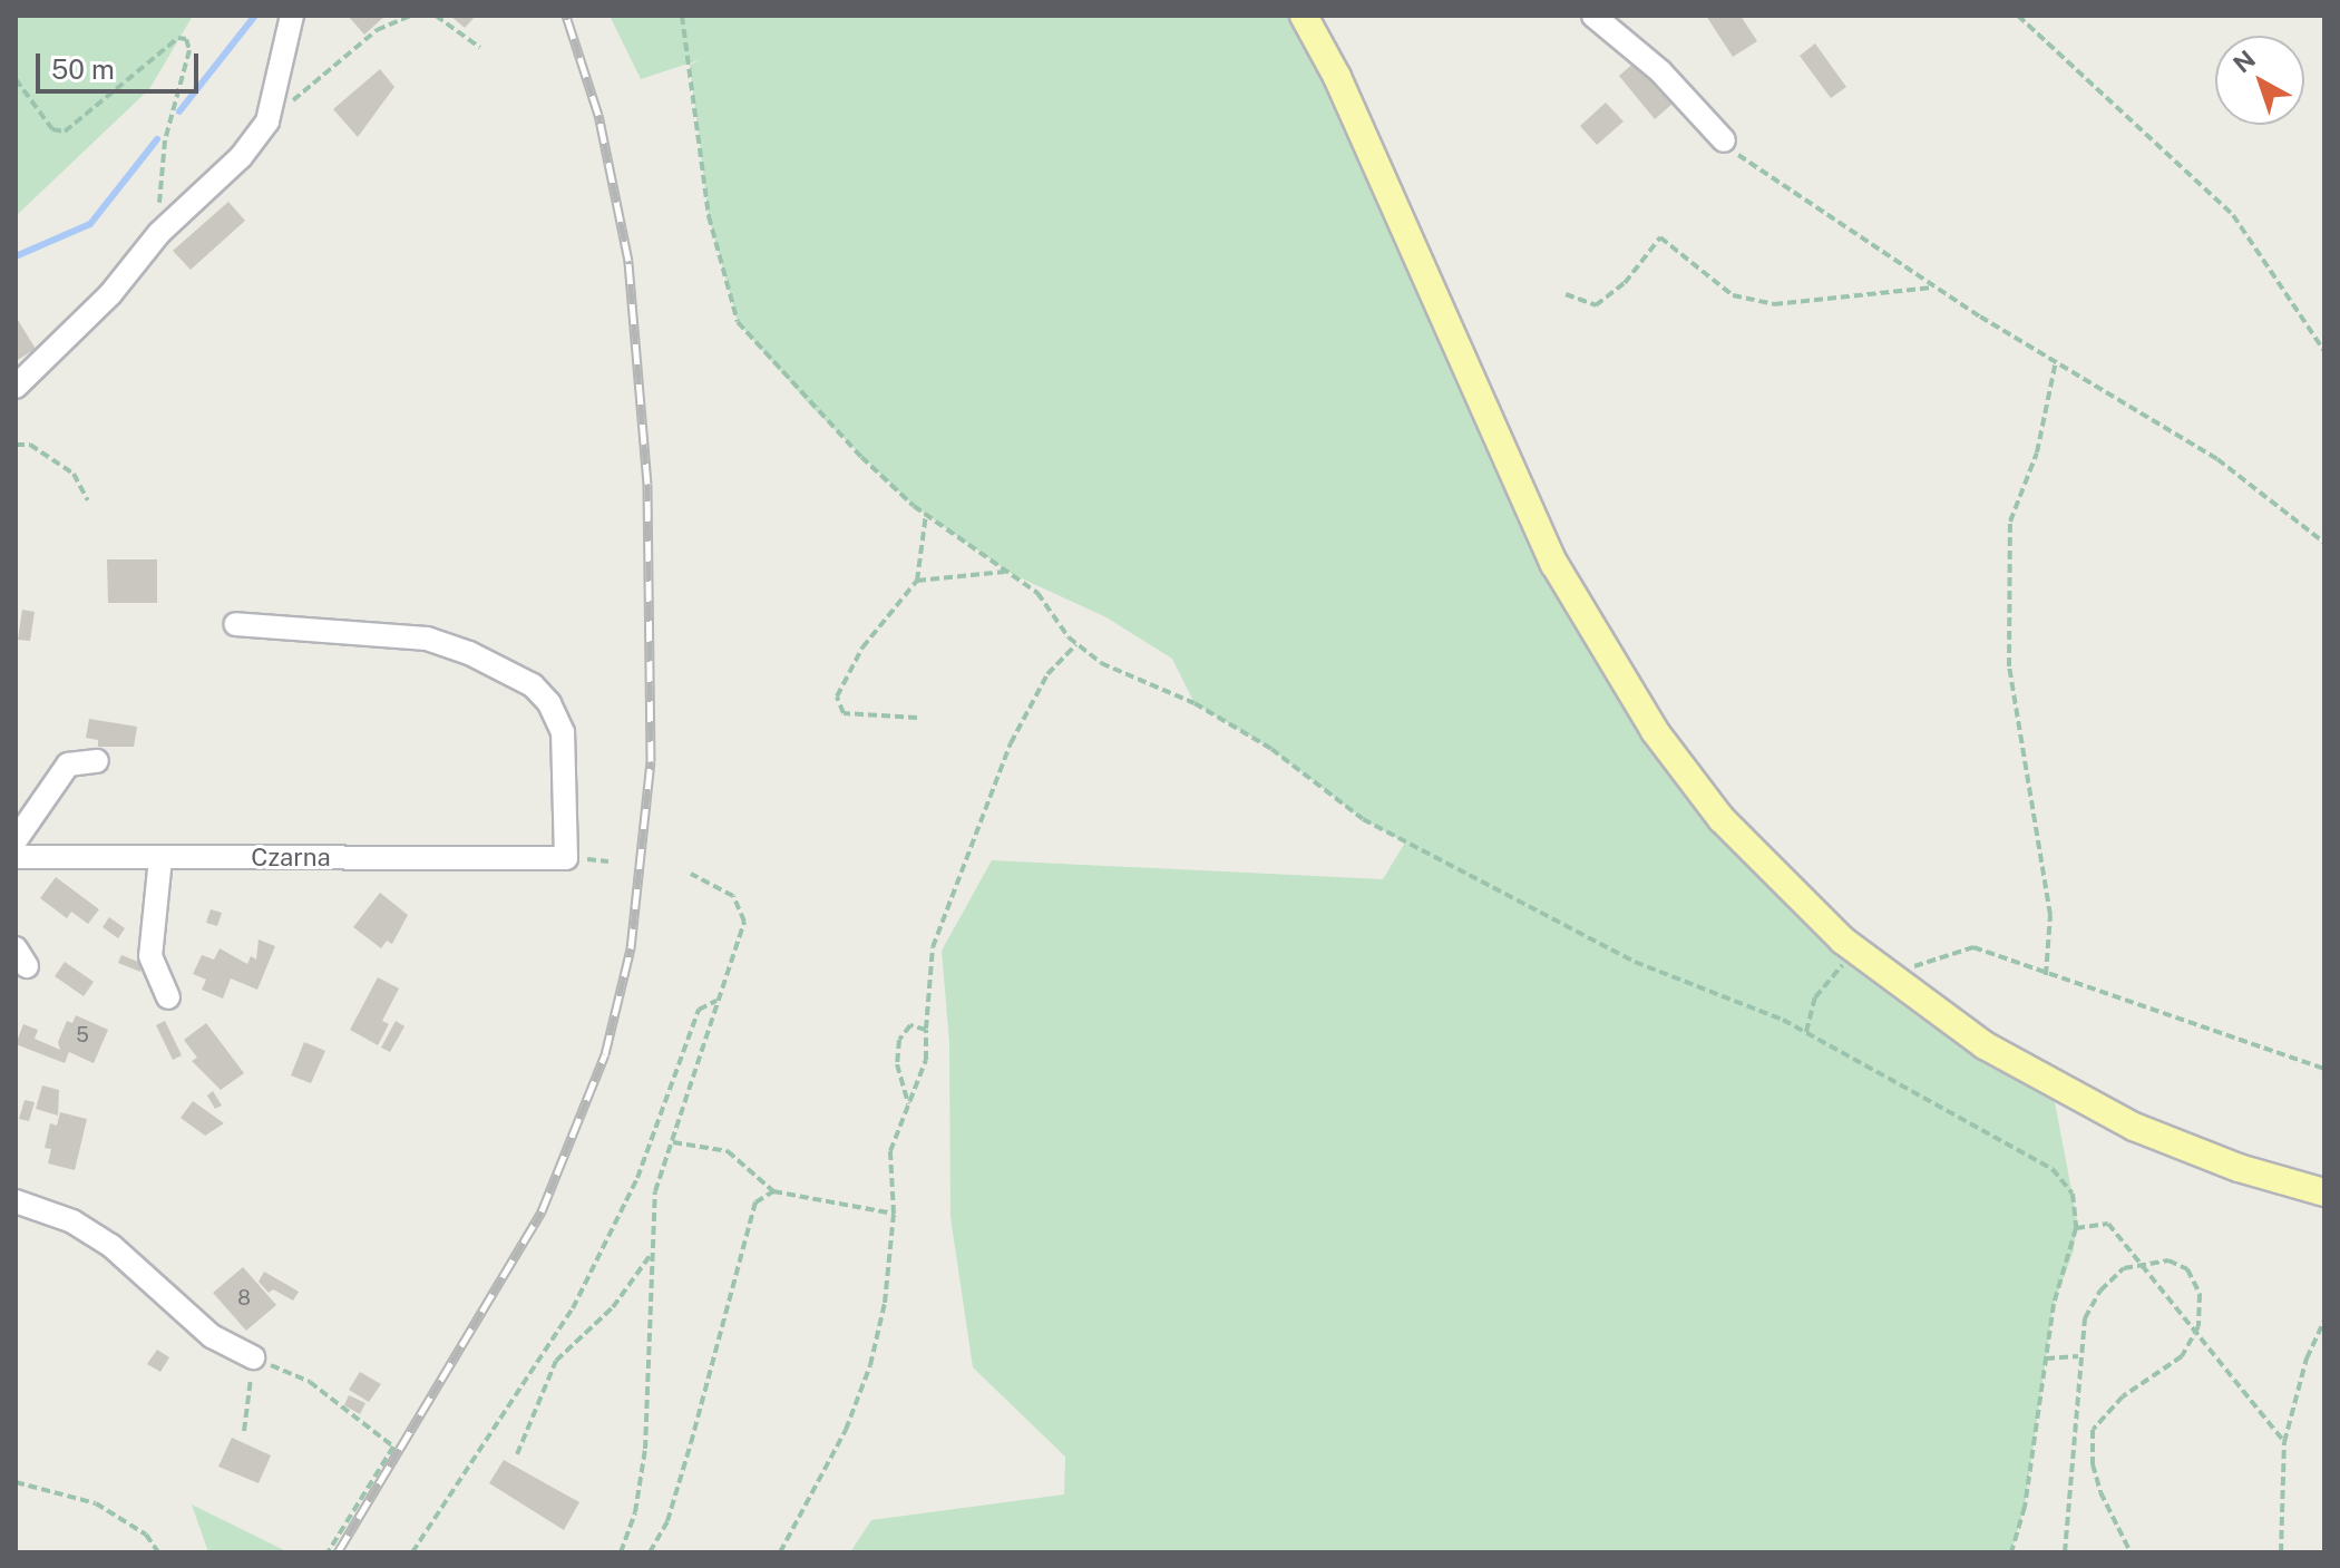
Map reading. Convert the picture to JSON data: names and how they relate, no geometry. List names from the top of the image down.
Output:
{
  "streets": {
    "street": ["Czarna"]
  },
  "house_numbers": ["5", "8"],
  "scale_bar": "50 m",
  "north": "top left"
}
